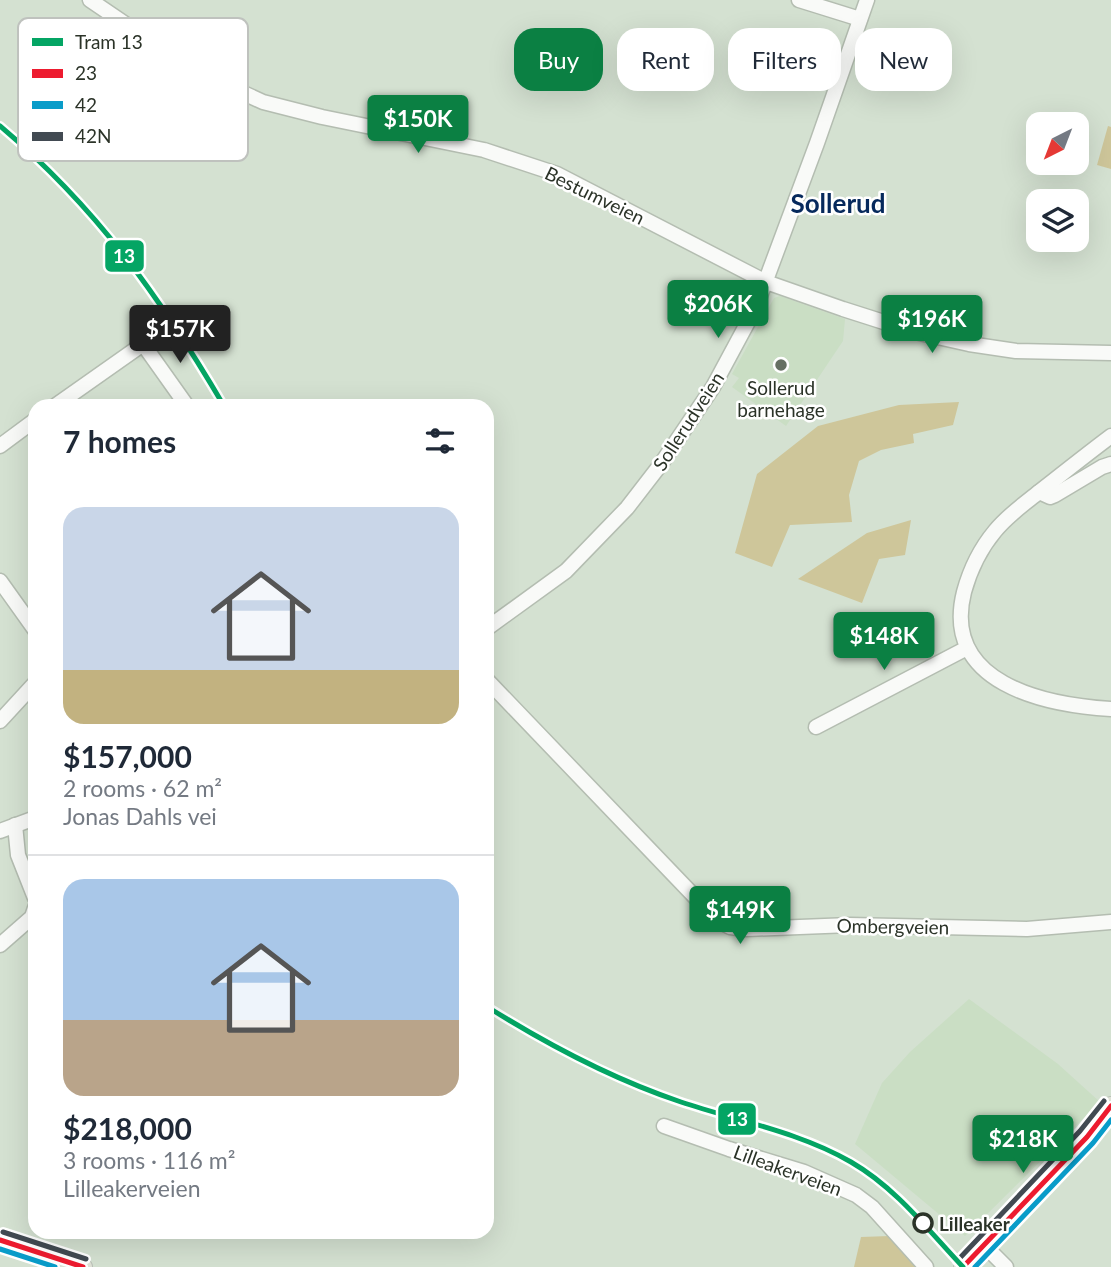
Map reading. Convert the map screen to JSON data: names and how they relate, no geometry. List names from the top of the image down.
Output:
{
  "streets": {
    "street": [
      "Bestumveien",
      "Sollerudveien",
      "Ombergveien",
      "Lilleakerveien"
    ]
  },
  "crossings": [
    ["Bestumveien", "Sollerudveien"]
  ],
  "districts": ["Sollerud"],
  "places": ["Sollerud barnehage", "Lilleaker"],
  "lines": [
    "tram line 13",
    "transit line 42N",
    "transit line 23",
    "transit line 42"
  ],
  "legend": [
    "Tram 13",
    "23",
    "42",
    "42N"
  ],
  "north": "bottom left",
  "page": {
    "chip": [
      "Buy",
      "Rent",
      "Filters",
      "New"
    ],
    "price": [
      "$150K",
      "$206K",
      "$196K",
      "$157K",
      "$148K",
      "$149K",
      "$218K"
    ],
    "heading": "7 homes",
    "list": [
      {
        "name": "$157,000",
        "note": "2 rooms · 62 m² · Jonas Dahls vei"
      },
      {
        "name": "$218,000",
        "note": "3 rooms · 116 m² · Lilleakerveien"
      }
    ]
  }
}
